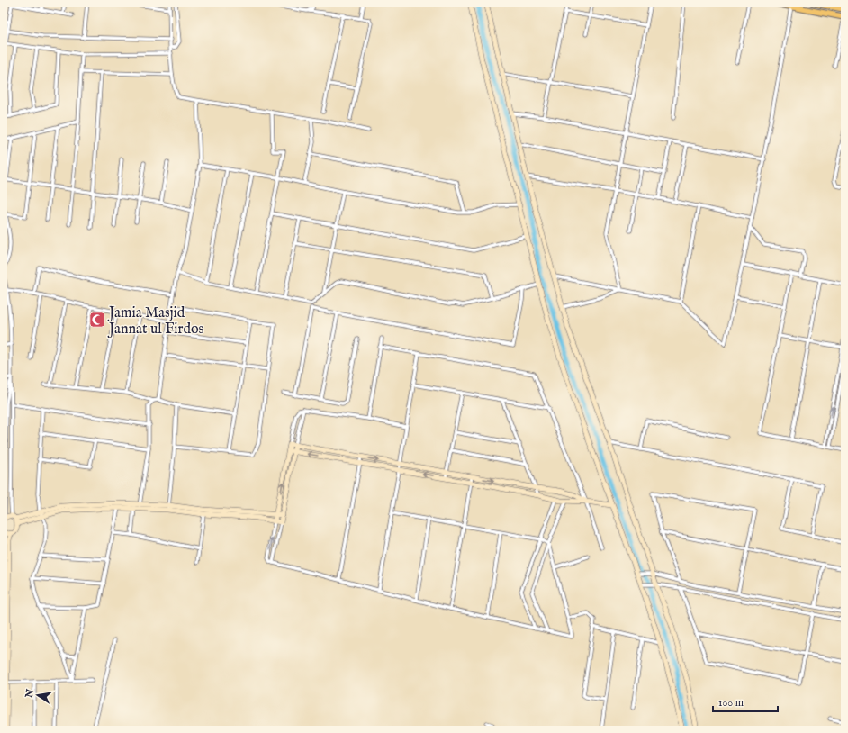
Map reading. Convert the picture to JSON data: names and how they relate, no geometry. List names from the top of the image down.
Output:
{
  "places": {
    "mosque": ["Jamia Masjid Jannat ul Firdos"]
  },
  "scale_bar": "100 m",
  "north": "left"
}
